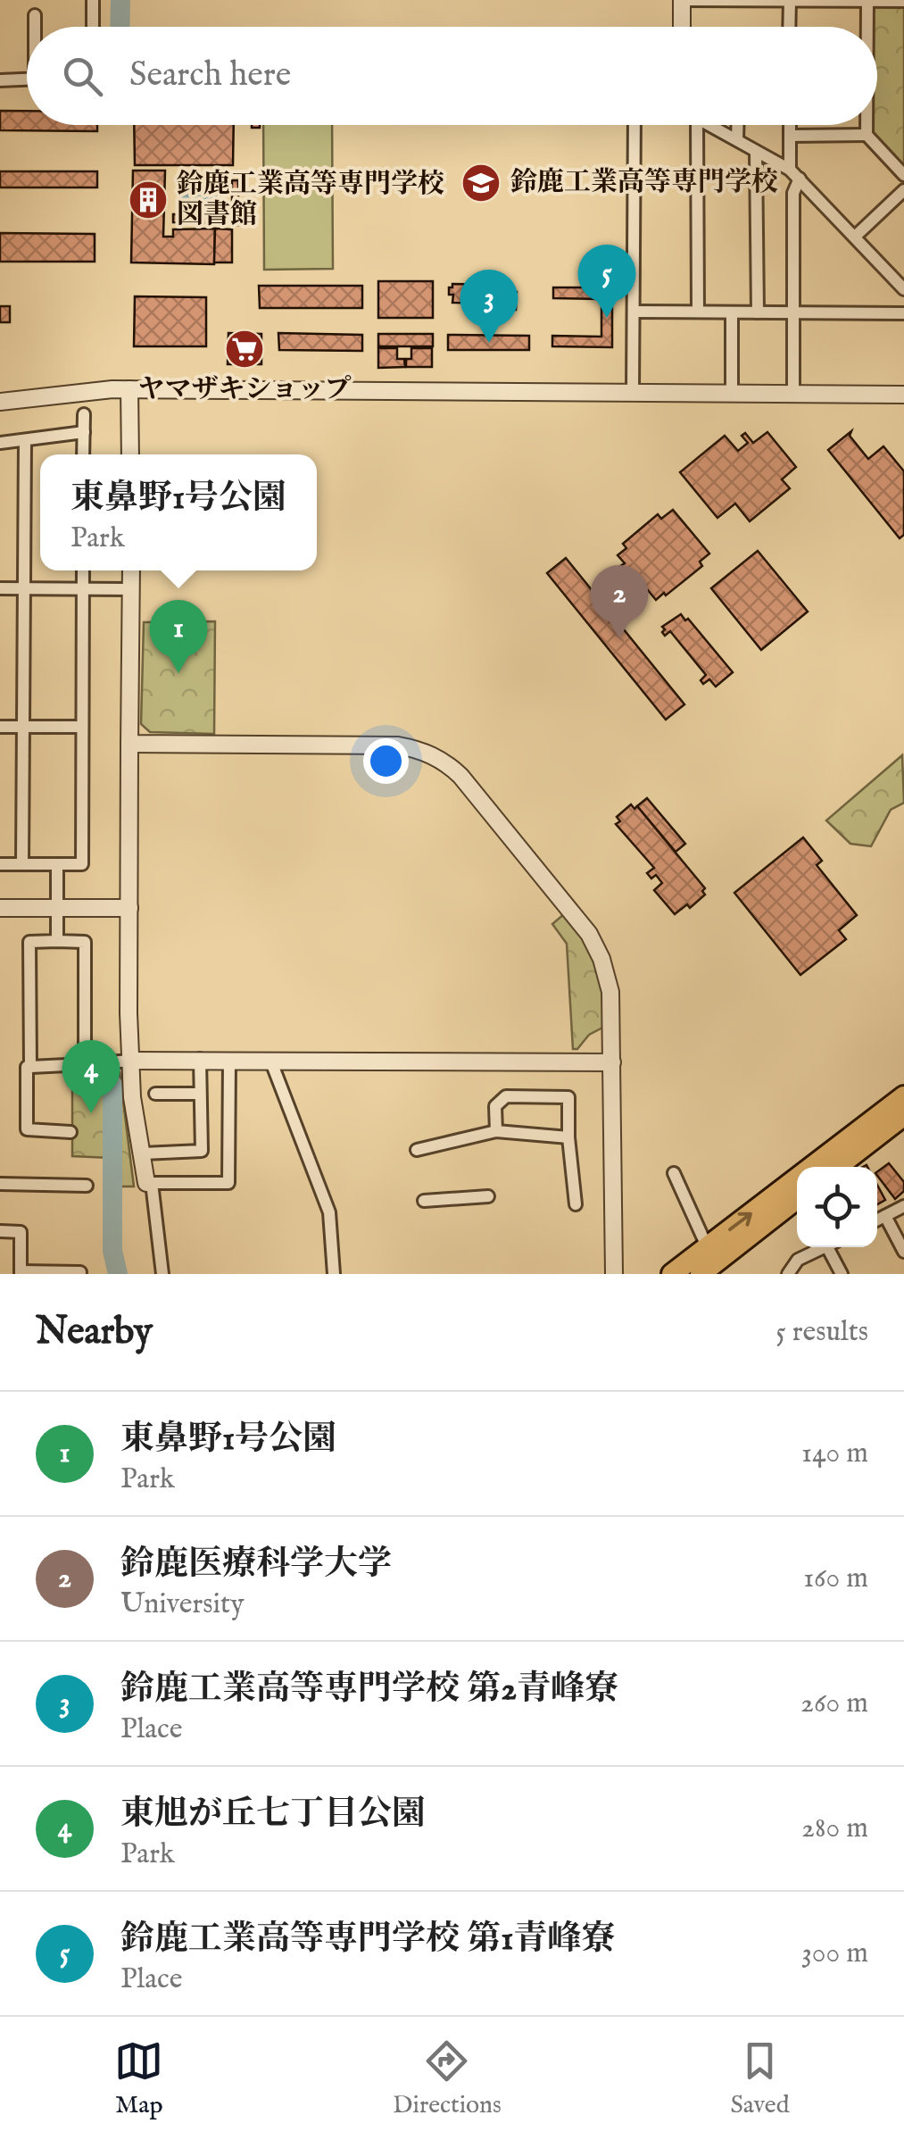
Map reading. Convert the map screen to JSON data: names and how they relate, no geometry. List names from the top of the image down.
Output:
{
  "places": {
    "school or university": ["鈴鹿工業高等専門学校"],
    "building": ["鈴鹿工業高等専門学校 図書館"],
    "supermarket": ["ヤマザキショップ"]
  },
  "page": {
    "search": "Search here",
    "pins": [
      "5",
      "3",
      "2",
      "1",
      "4"
    ],
    "popup": ["東鼻野1号公園", "Park"],
    "heading": ["Nearby", "5 results"],
    "list": [
      {
        "mark": "1",
        "name": "東鼻野1号公園",
        "note": "Park",
        "value": "140 m"
      },
      {
        "mark": "2",
        "name": "鈴鹿医療科学大学",
        "note": "University",
        "value": "160 m"
      },
      {
        "mark": "3",
        "name": "鈴鹿工業高等専門学校 第2青峰寮",
        "note": "Place",
        "value": "260 m"
      },
      {
        "mark": "4",
        "name": "東旭が丘七丁目公園",
        "note": "Park",
        "value": "280 m"
      },
      {
        "mark": "5",
        "name": "鈴鹿工業高等専門学校 第1青峰寮",
        "note": "Place",
        "value": "300 m"
      }
    ],
    "nav": ["Map", "Directions", "Saved"]
  }
}
